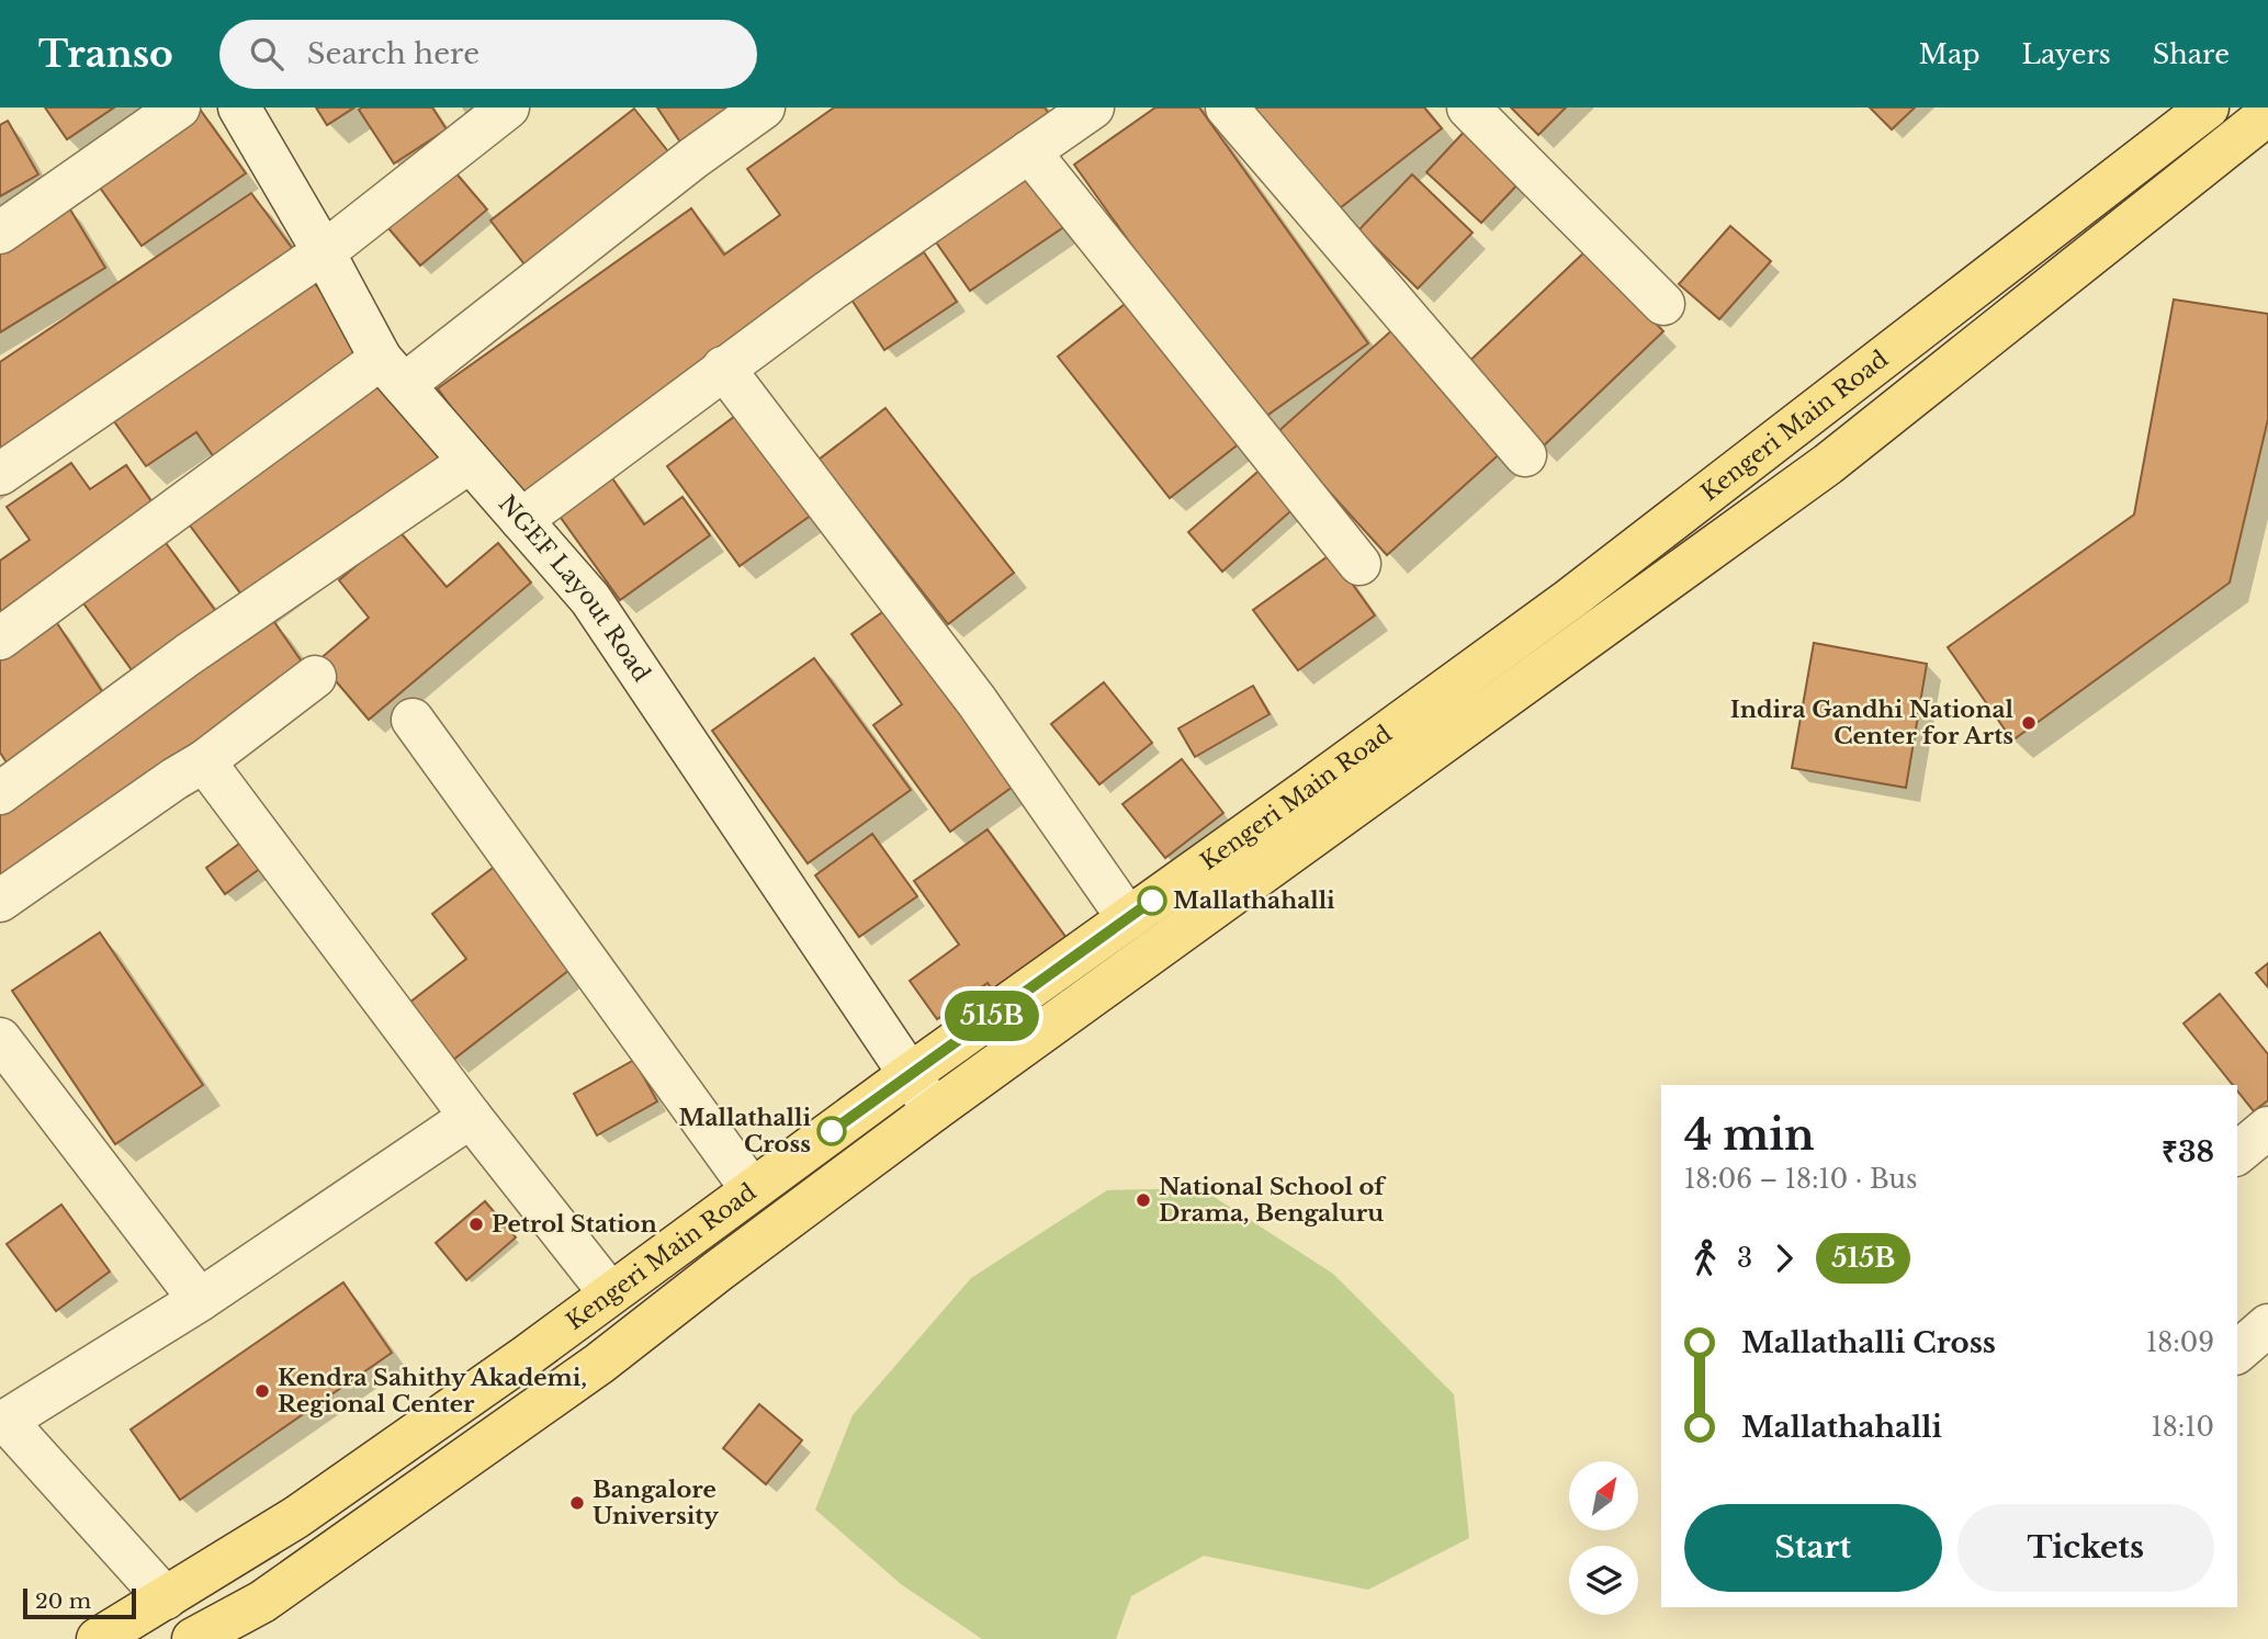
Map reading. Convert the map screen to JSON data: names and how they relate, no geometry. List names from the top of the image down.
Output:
{
  "streets": {
    "main road": ["Kengeri Main Road"],
    "street": ["NGEF Layout Road"]
  },
  "crossings": [
    ["Kengeri Main Road", "NGEF Layout Road"]
  ],
  "places": [
    "Indira Gandhi National Center for Arts",
    "Mallathahalli",
    "Mallathalli Cross",
    "National School of Drama, Bengaluru",
    "Petrol Station",
    "Kendra Sahithy Akademi, Regional Center",
    "Bangalore University"
  ],
  "lines": ["bus line 515B"],
  "scale_bar": "20 m",
  "north": "top right",
  "page": {
    "header": "Transo",
    "search": "Search here",
    "nav": ["Map", "Layers", "Share"],
    "on_map": "515B",
    "heading": ["4 min", "18:06 – 18:10 · Bus", "₹38"],
    "legs": ["3", "515B"],
    "list": [
      {
        "name": "Mallathalli Cross",
        "value": "18:09"
      },
      {
        "name": "Mallathahalli",
        "value": "18:10"
      }
    ],
    "buttons": ["Start", "Tickets"],
    "scale": "20 m"
  }
}
